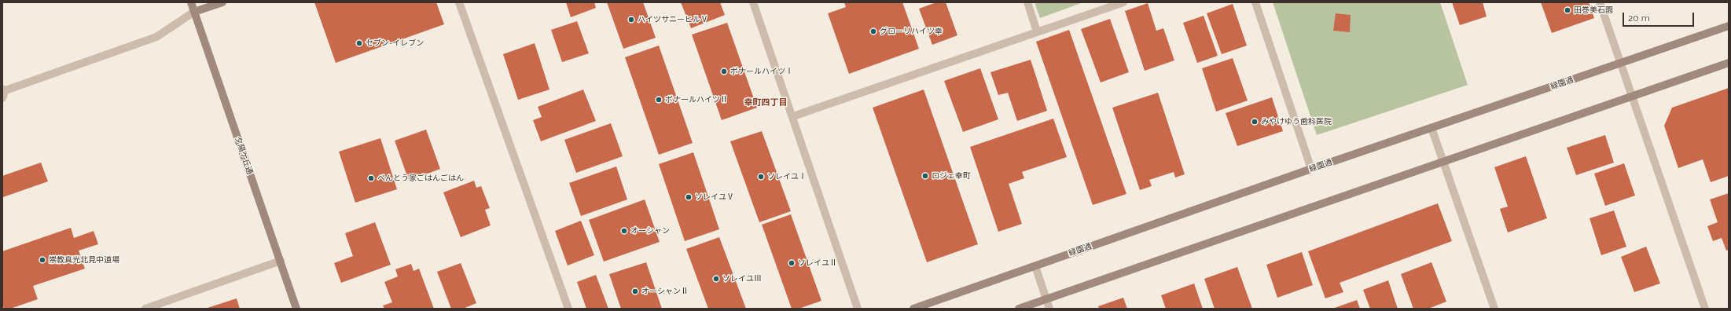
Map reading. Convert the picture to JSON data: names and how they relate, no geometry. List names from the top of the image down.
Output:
{
  "streets": {
    "street": ["緑園通", "夕陽ケ丘通"]
  },
  "districts": ["幸町四丁目"],
  "places": [
    "田巻美石園",
    "ハイツサニーヒルⅤ",
    "グローリハイツ幸",
    "セブン-イレブン",
    "ボナールハイツⅠ",
    "ボナールハイツⅡ",
    "みやけゆう歯科医院",
    "ロジェ幸町",
    "ソレイユⅠ",
    "べんとう家ごはんごはん",
    "ソレイユⅤ",
    "オーシャン",
    "崇教真光北見中道場",
    "ソレイユⅡ",
    "ソレイユⅢ",
    "オーシャンⅡ"
  ],
  "scale_bar": "20 m"
}
